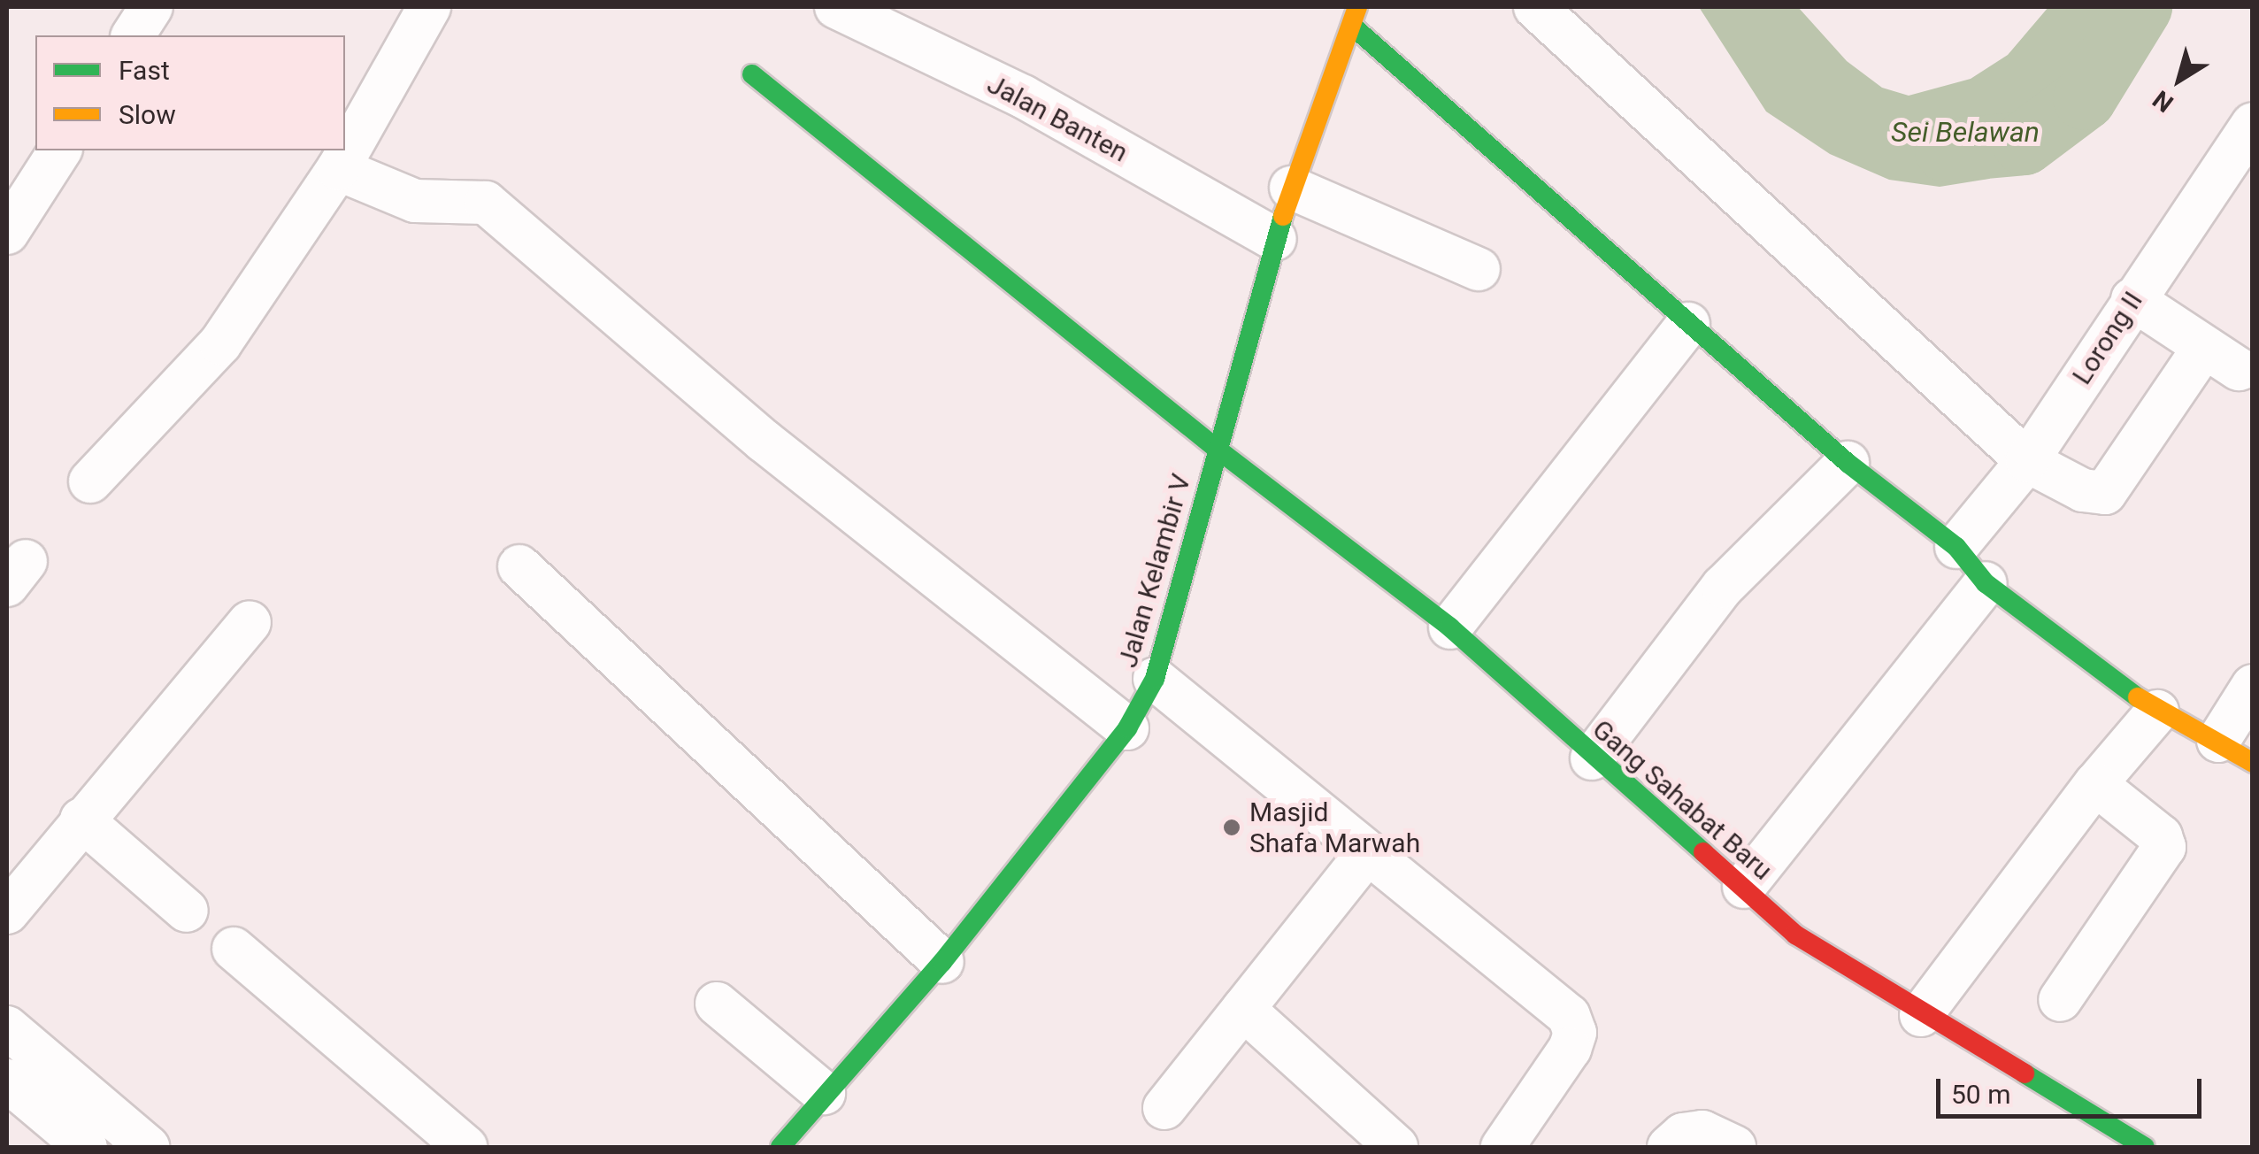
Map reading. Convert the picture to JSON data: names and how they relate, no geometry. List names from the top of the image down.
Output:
{
  "streets": {
    "street": [
      "Jalan Banten",
      "Lorong II",
      "Jalan Kelambir V",
      "Gang Sahabat Baru"
    ]
  },
  "crossings": [
    ["Jalan Banten", "Jalan Kelambir V"],
    ["Jalan Kelambir V", "Gang Sahabat Baru"]
  ],
  "water": ["Sei Belawan"],
  "places": ["Masjid Shafa Marwah"],
  "legend": ["Fast", "Slow"],
  "scale_bar": "50 m",
  "north": "bottom left"
}
